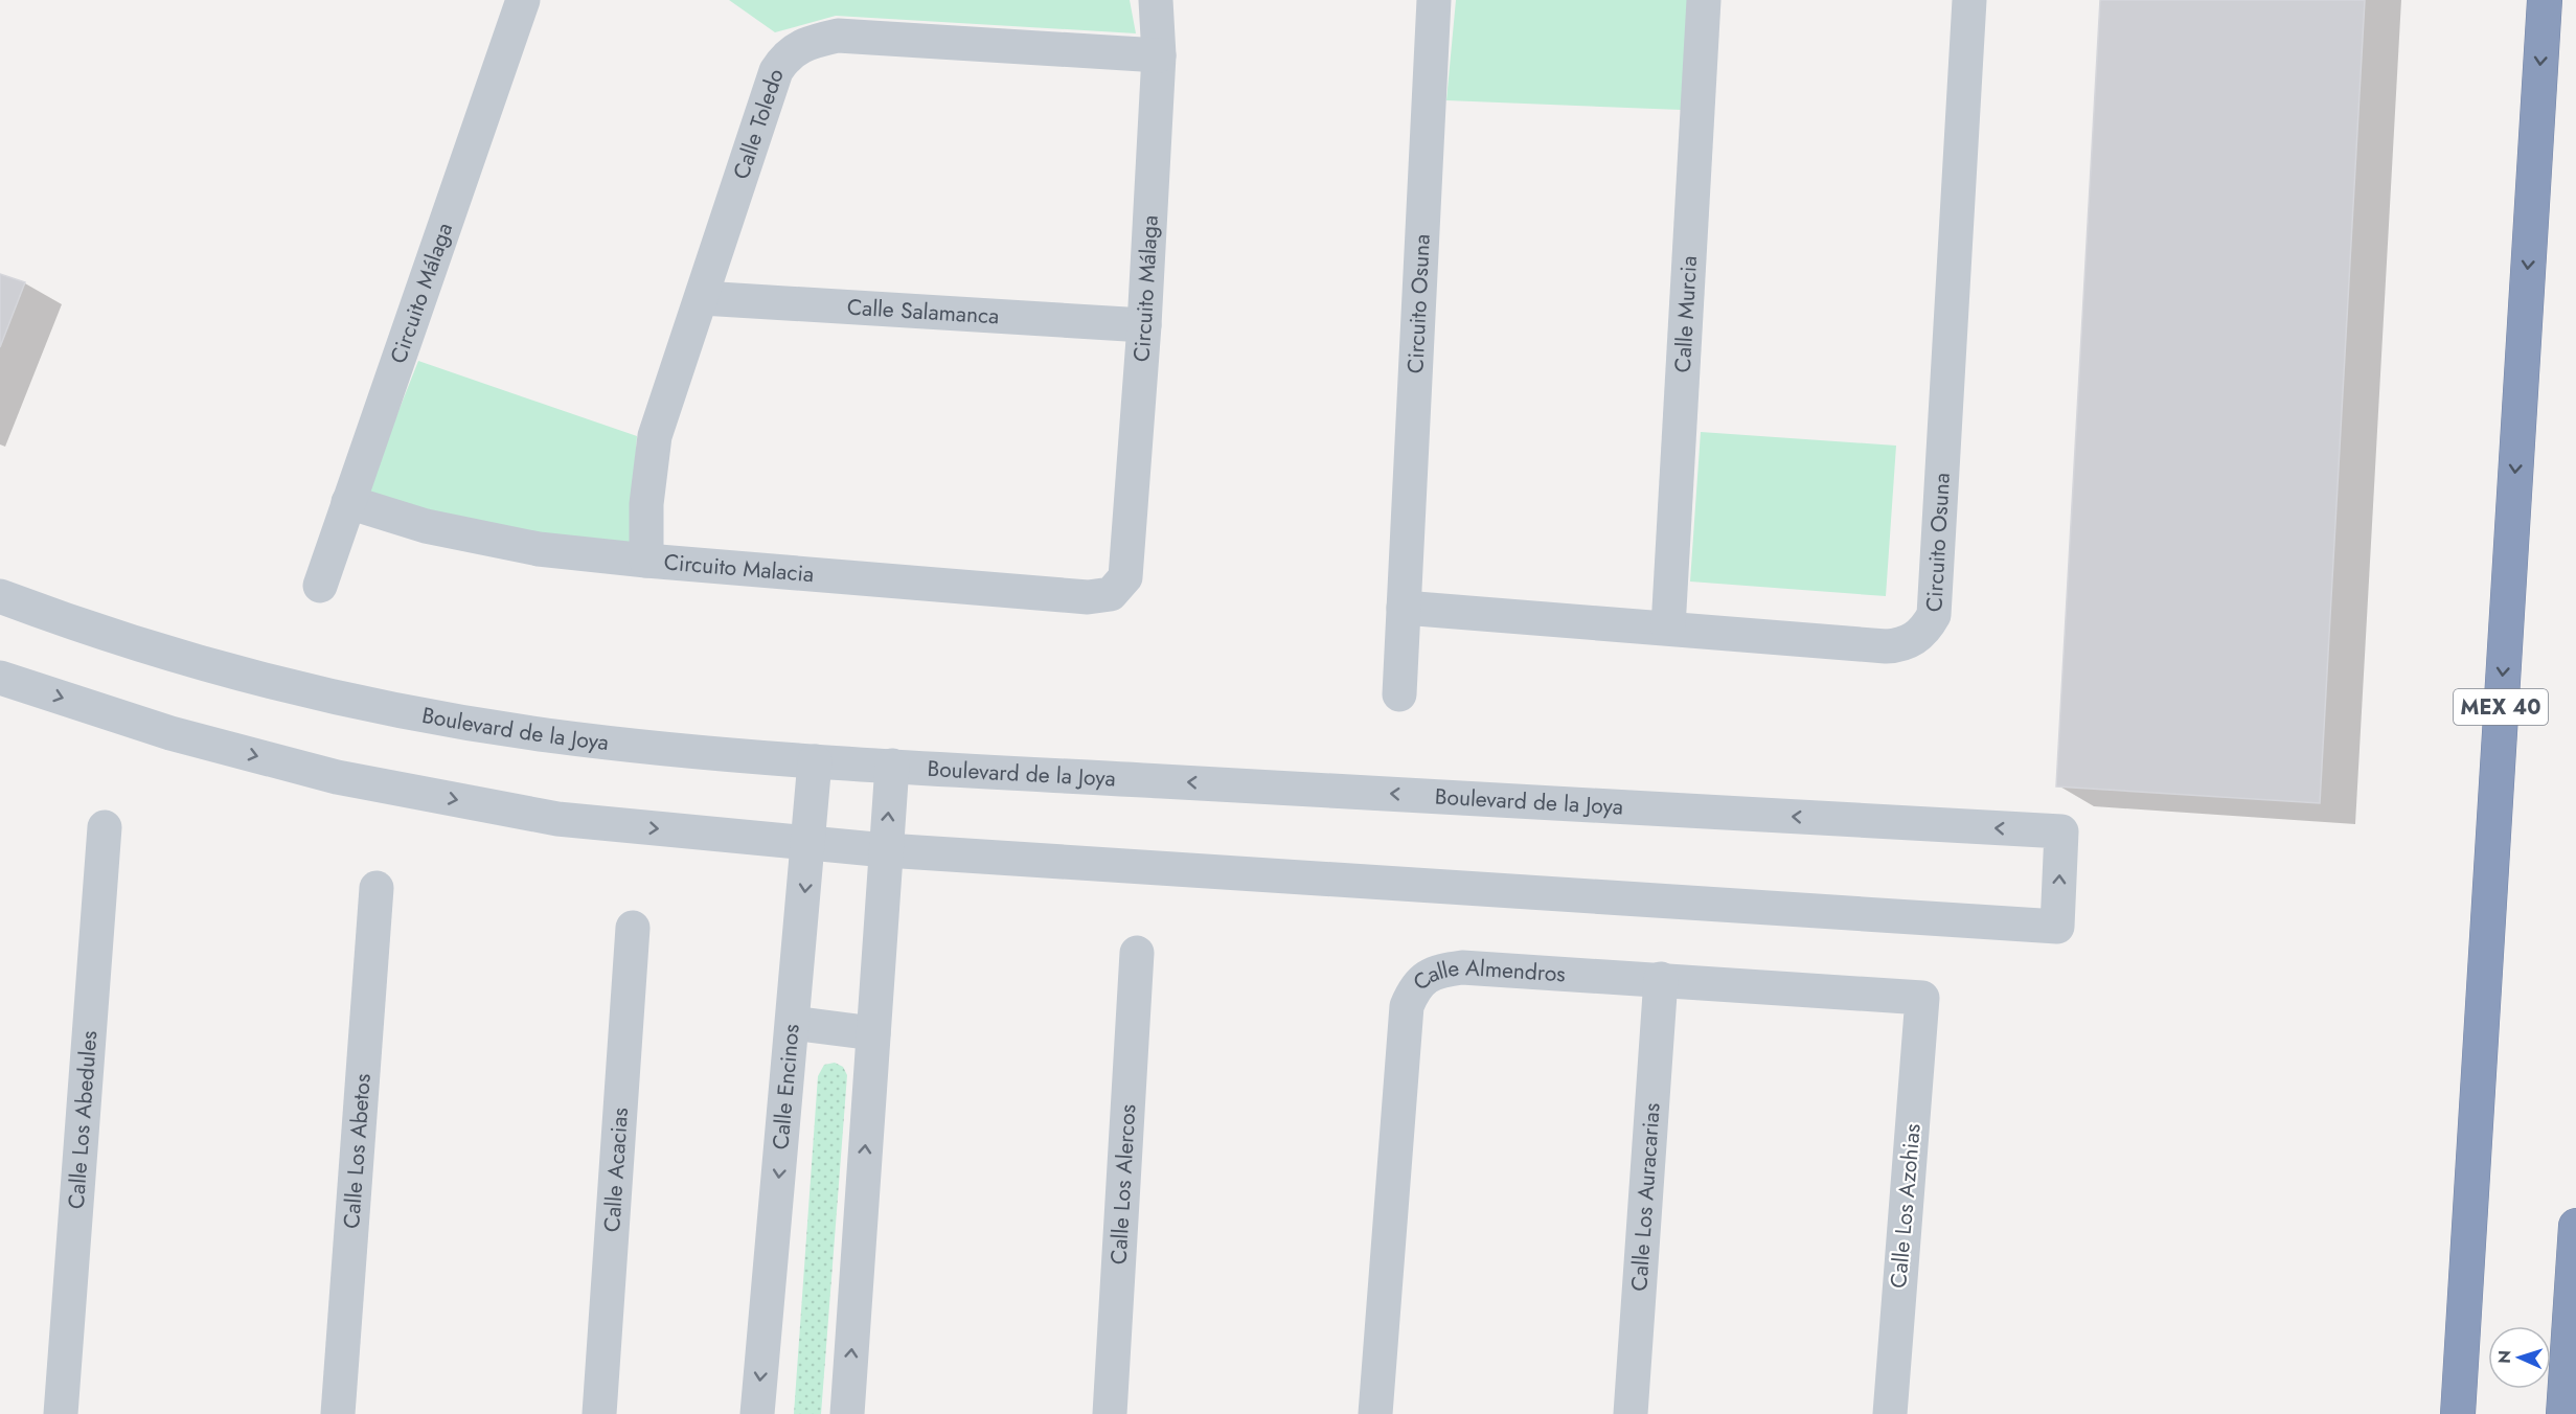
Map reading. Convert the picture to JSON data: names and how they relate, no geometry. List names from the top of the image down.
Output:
{
  "streets": {
    "highway": ["MEX 40"],
    "street": [
      "Calle Toledo",
      "Circuito Málaga",
      "Circuito Osuna",
      "Calle Salamanca",
      "Calle Murcia",
      "Circuito Malacia",
      "Boulevard de la Joya",
      "Calle Almendros",
      "Calle Encinos",
      "Calle Los Abedules",
      "Calle Los Abetos",
      "Calle Acacias",
      "Calle Los Alercos",
      "Calle Los Auracarias",
      "Calle Los Azohias"
    ]
  },
  "crossings": [
    ["Calle Toledo", "Circuito Málaga"],
    ["Calle Toledo", "Calle Salamanca"],
    ["Calle Toledo", "Circuito Malacia"],
    ["Circuito Málaga", "Calle Salamanca"],
    ["Circuito Málaga", "Circuito Malacia"],
    ["Circuito Osuna", "Calle Murcia"],
    ["Boulevard de la Joya", "Calle Encinos"],
    ["Calle Almendros", "Calle Los Auracarias"],
    ["Calle Almendros", "Calle Los Azohias"]
  ],
  "north": "left"
}
